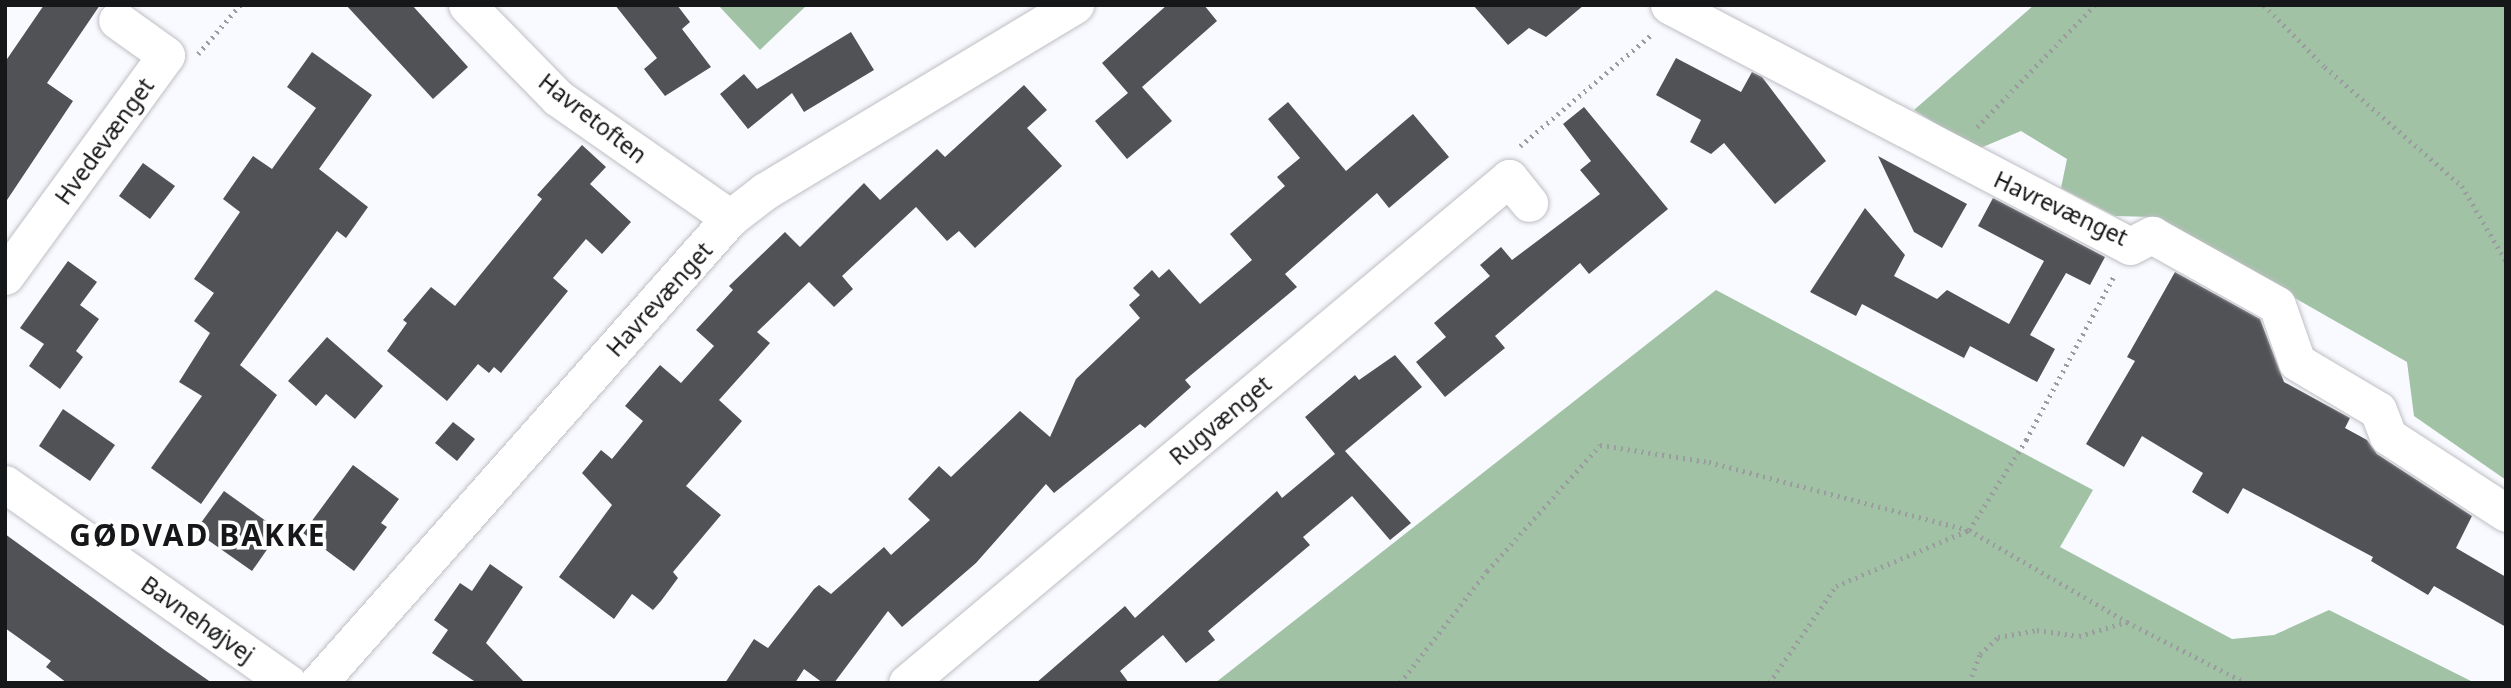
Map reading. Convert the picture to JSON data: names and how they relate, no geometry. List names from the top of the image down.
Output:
{
  "streets": {
    "street": [
      "Havretoften",
      "Hvedevænget",
      "Havrevænget",
      "Rugvænget",
      "Bavnehøjvej"
    ]
  },
  "crossings": [
    ["Havretoften", "Havrevænget"]
  ],
  "districts": ["GØDVAD BAKKE"]
}
